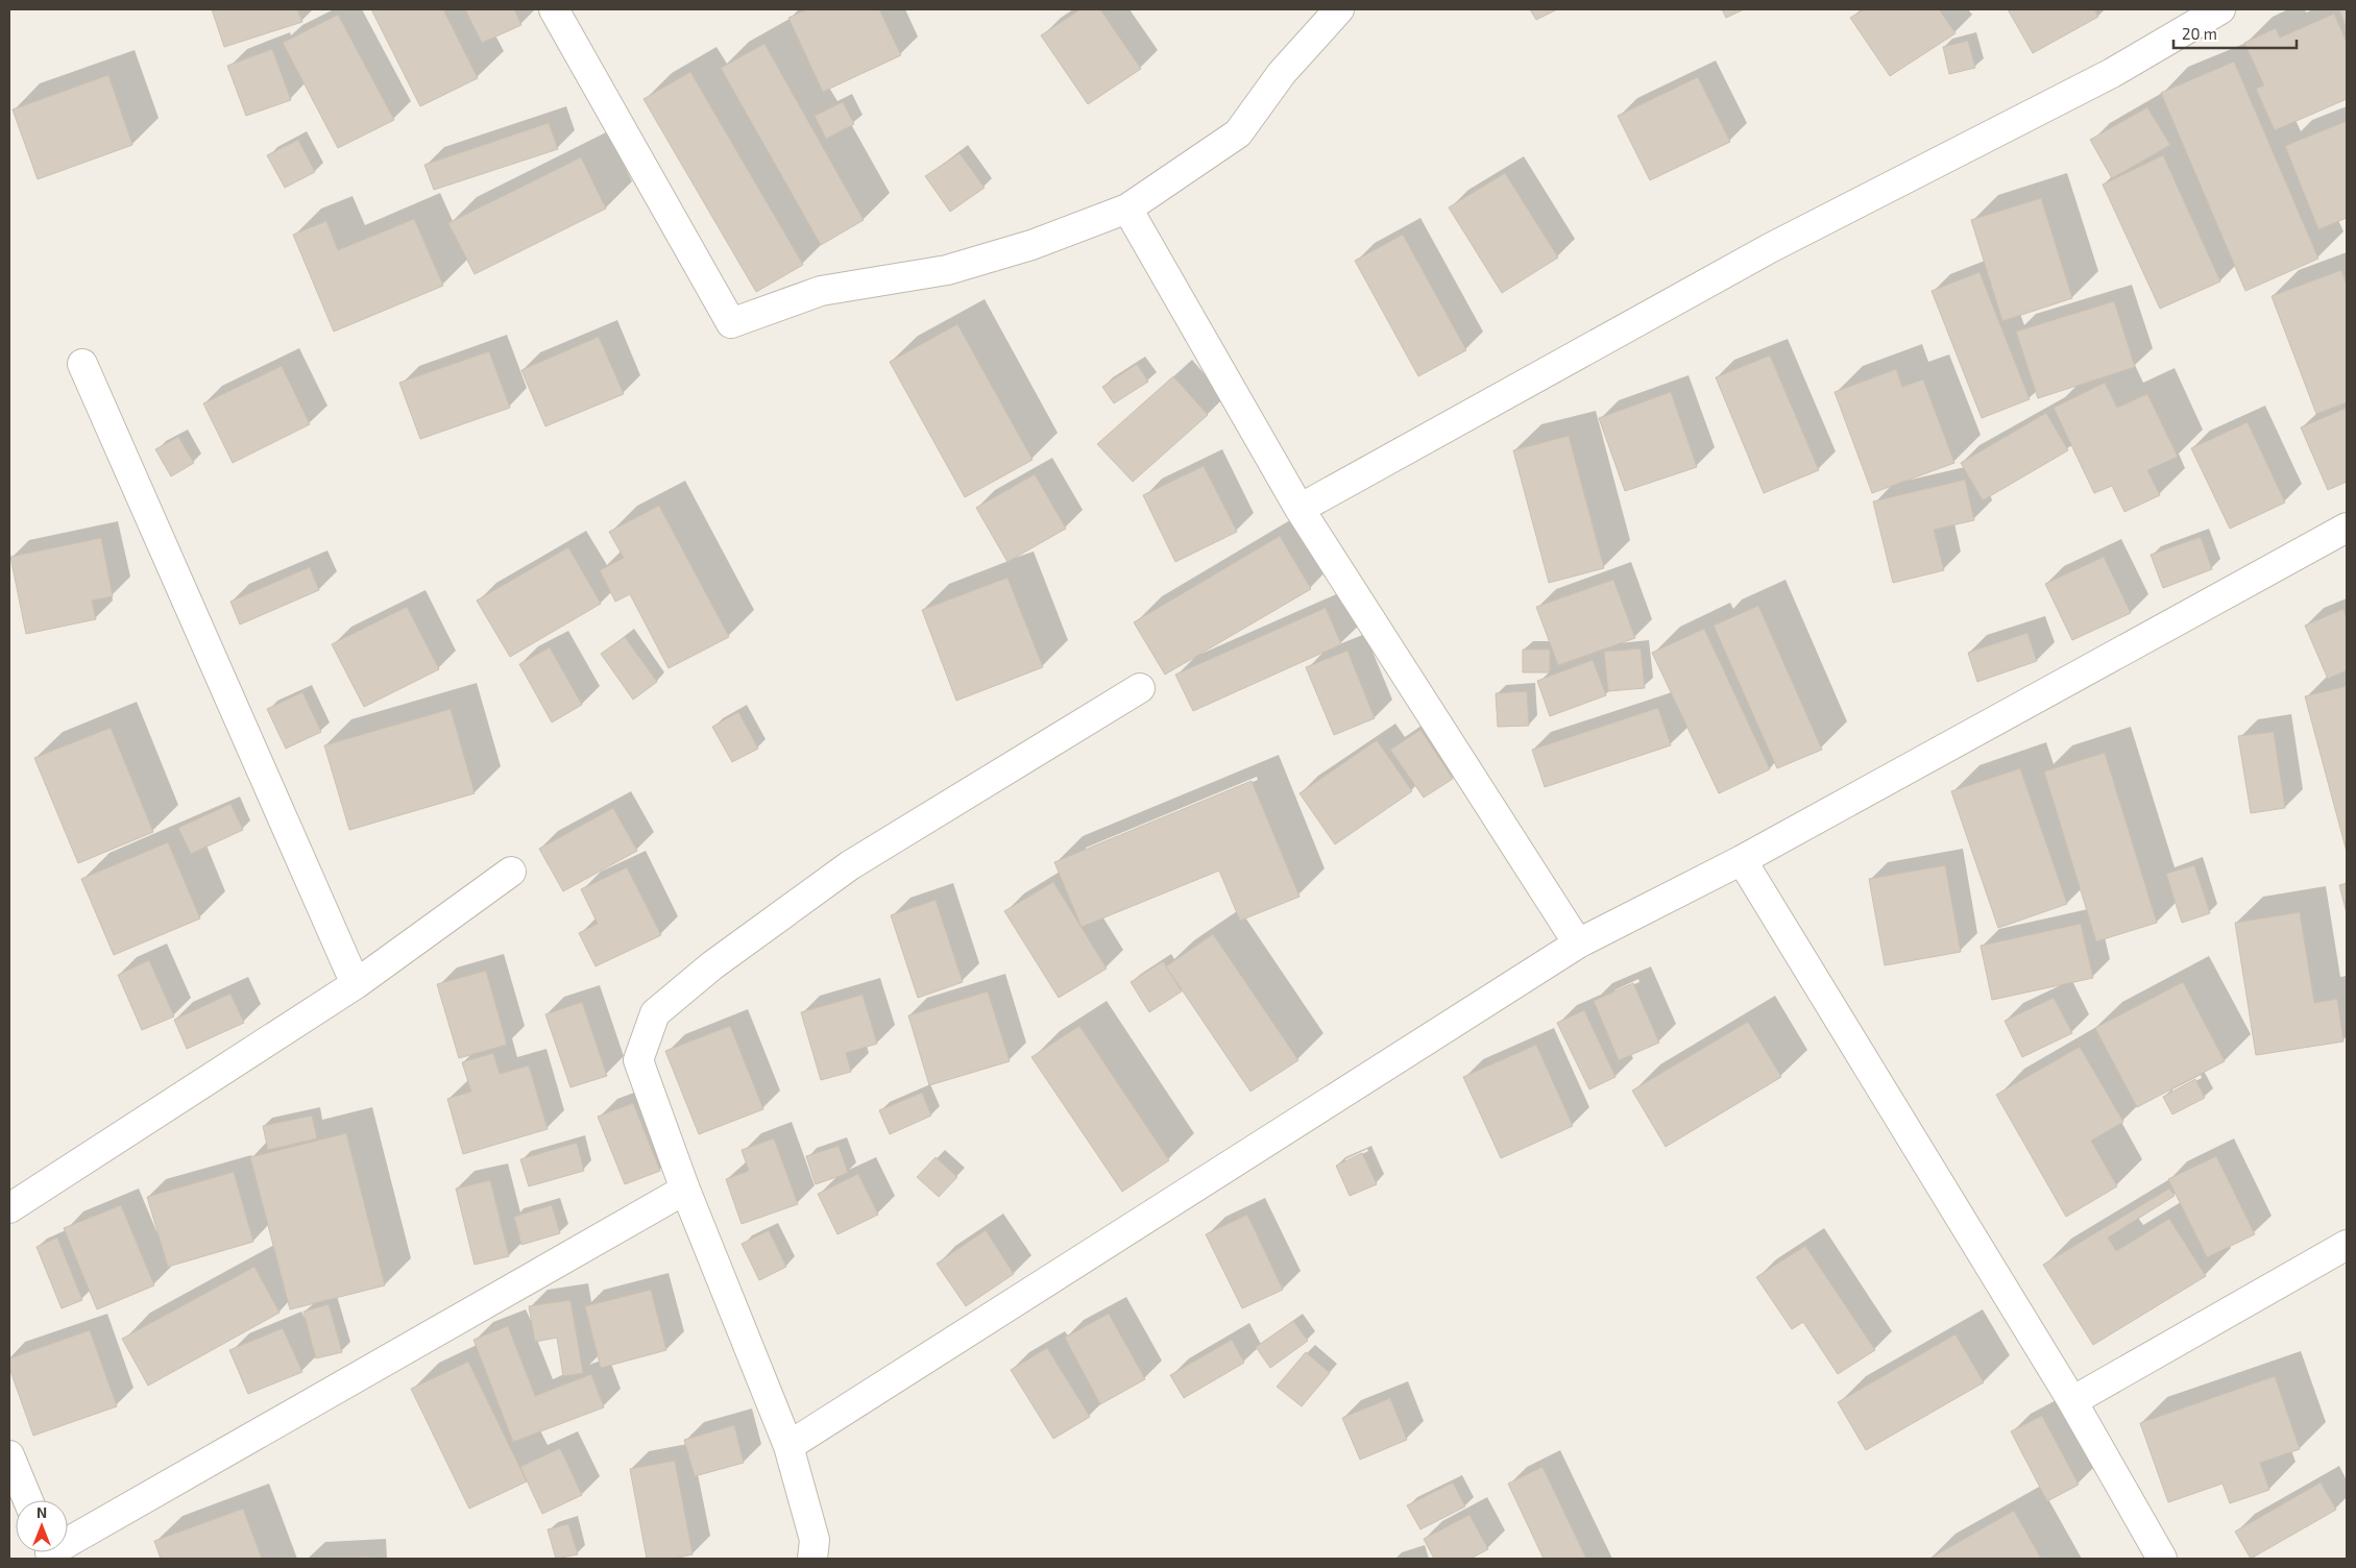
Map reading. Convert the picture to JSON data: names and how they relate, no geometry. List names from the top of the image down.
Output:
{
  "scale_bar": "20 m",
  "north": "top"
}
